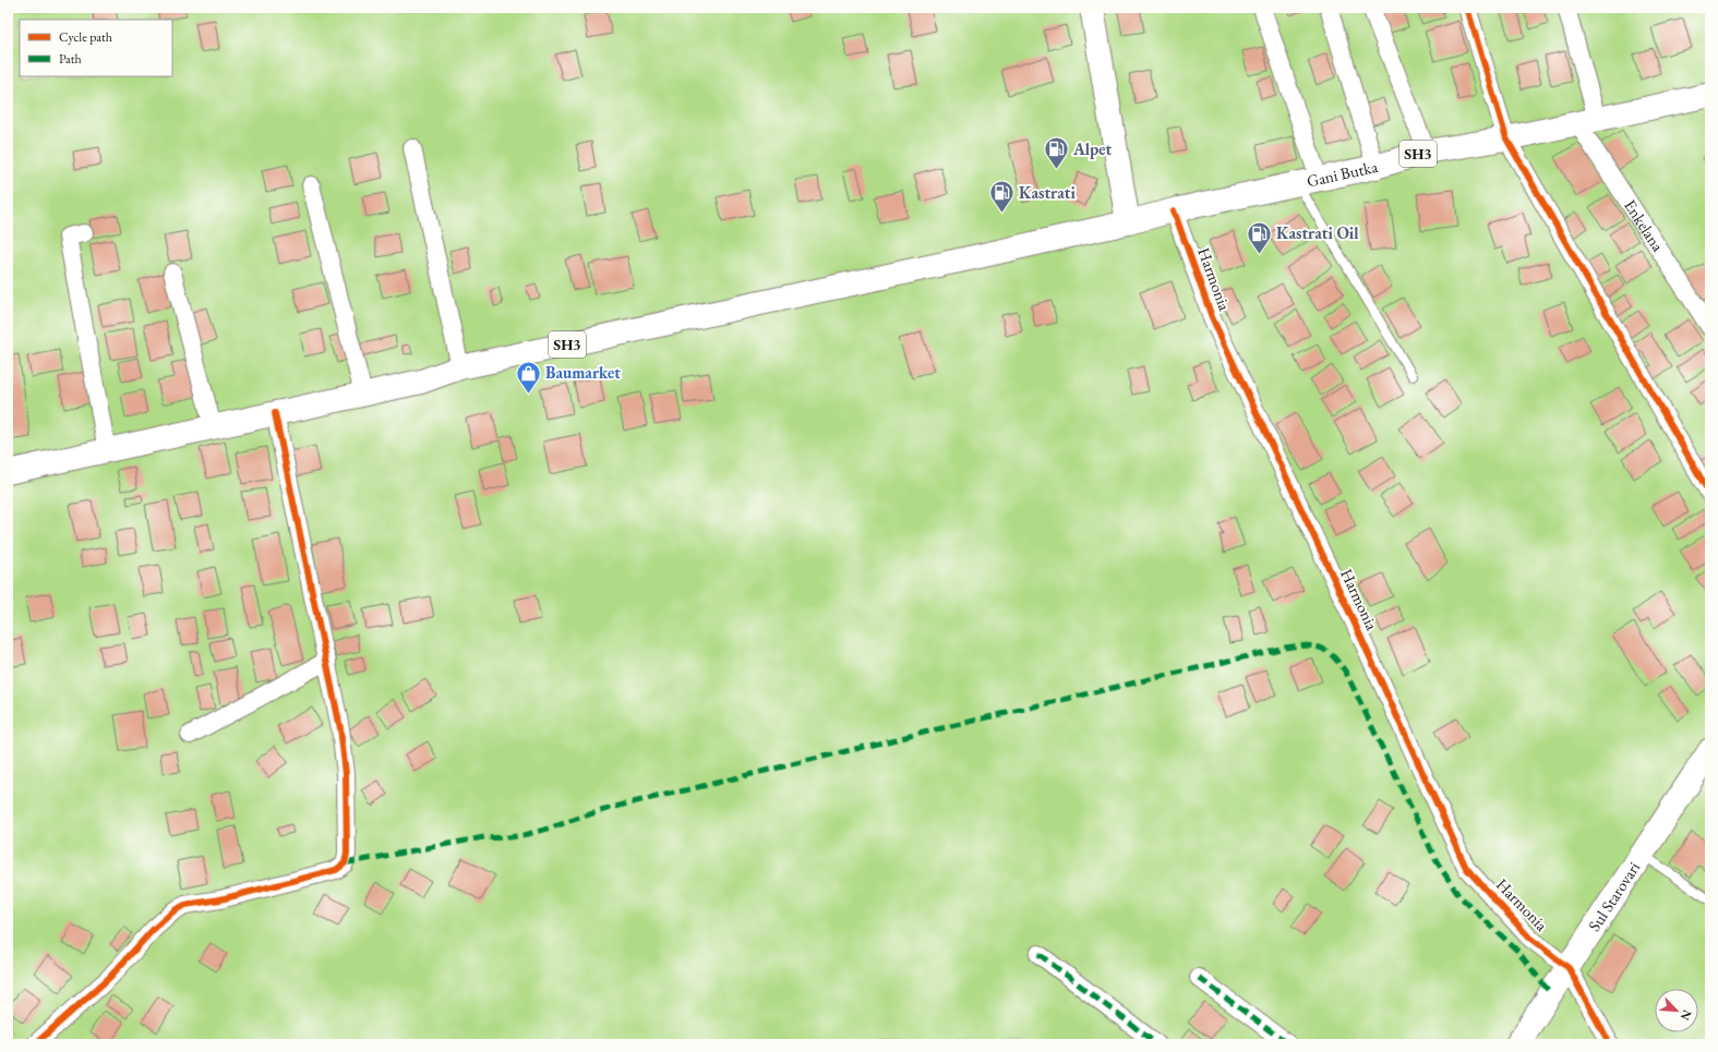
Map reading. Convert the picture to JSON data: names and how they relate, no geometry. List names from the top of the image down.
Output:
{
  "streets": {
    "main road": ["SH3", "Gani Butka", "Sul Starovari"],
    "street": ["Enkelana", "Harmonia"]
  },
  "crossings": [
    ["SH3", "Gani Butka"],
    ["Gani Butka", "Enkelana"],
    ["Gani Butka", "Harmonia"],
    ["Harmonia", "Sul Starovari"]
  ],
  "places": {
    "fuel station": ["Alpet", "Kastrati", "Kastrati Oil"],
    "shop": ["Baumarket"]
  },
  "legend": ["Cycle path", "Path"],
  "north": "bottom right"
}
